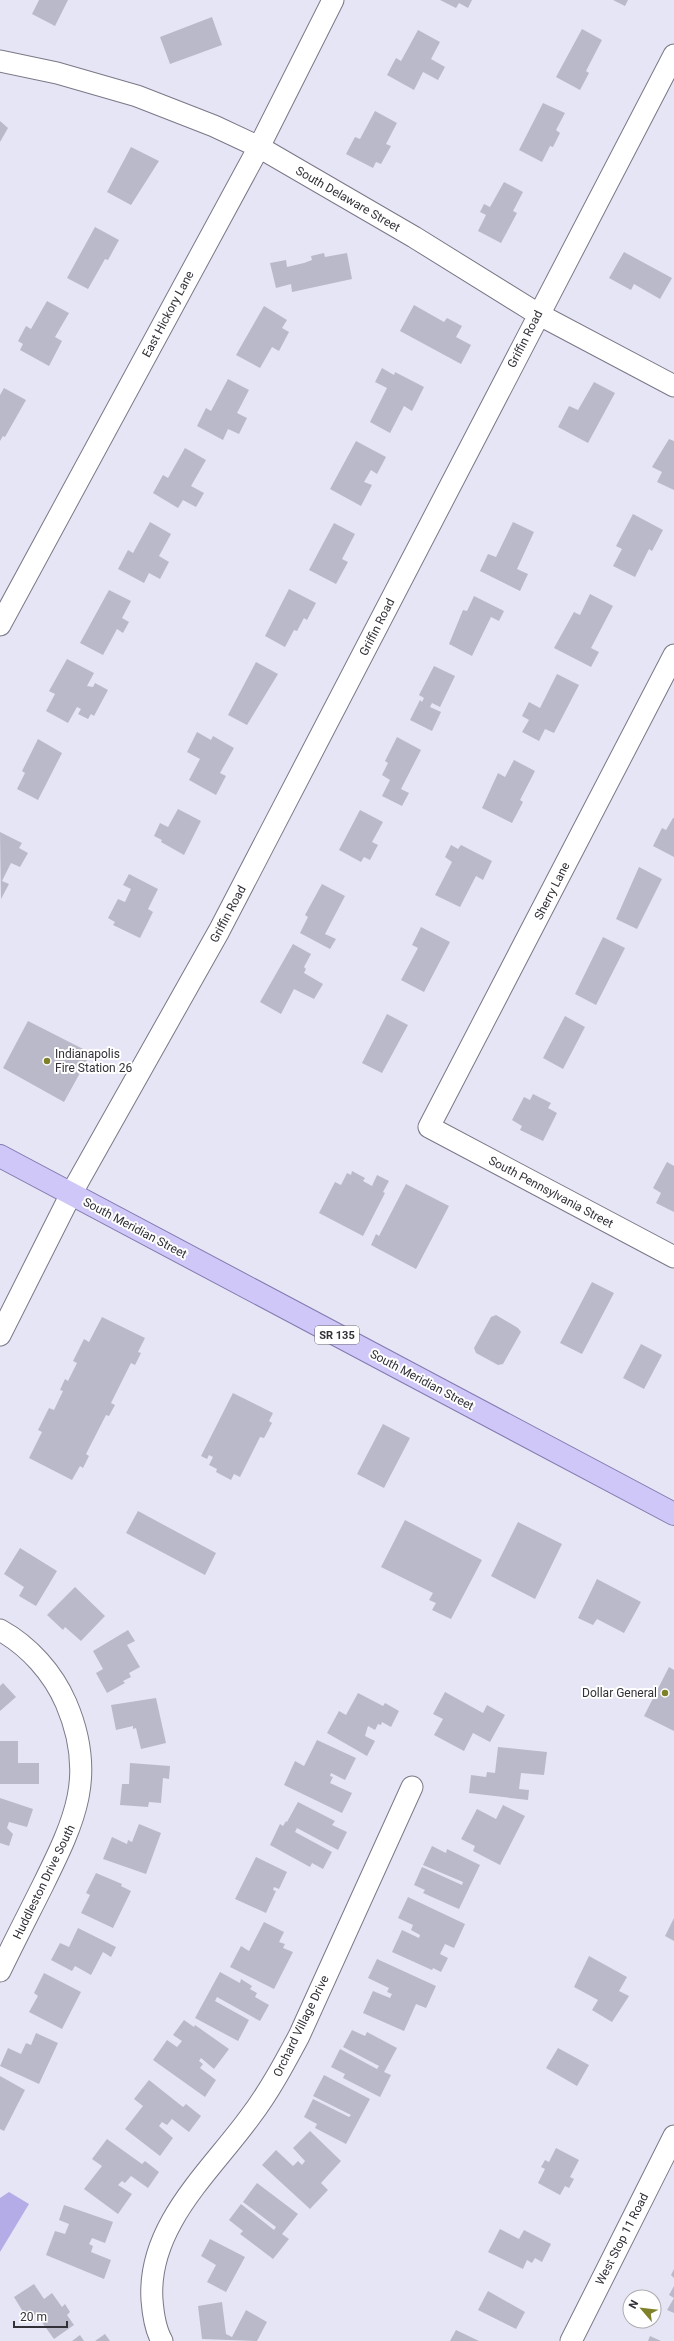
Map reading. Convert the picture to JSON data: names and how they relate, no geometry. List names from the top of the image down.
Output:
{
  "streets": {
    "main road": ["South Meridian Street", "SR 135"],
    "street": [
      "South Delaware Street",
      "East Hickory Lane",
      "Griffin Road",
      "Sherry Lane",
      "South Pennsylvania Street",
      "Huddleston Drive South",
      "Orchard Village Drive",
      "West Stop 11 Road"
    ]
  },
  "crossings": [
    ["South Delaware Street", "East Hickory Lane"],
    ["South Delaware Street", "Griffin Road"],
    ["Griffin Road", "South Meridian Street"],
    ["Sherry Lane", "South Pennsylvania Street"]
  ],
  "places": ["Indianapolis Fire Station 26", "Dollar General"],
  "scale_bar": "20 m",
  "north": "top left"
}
